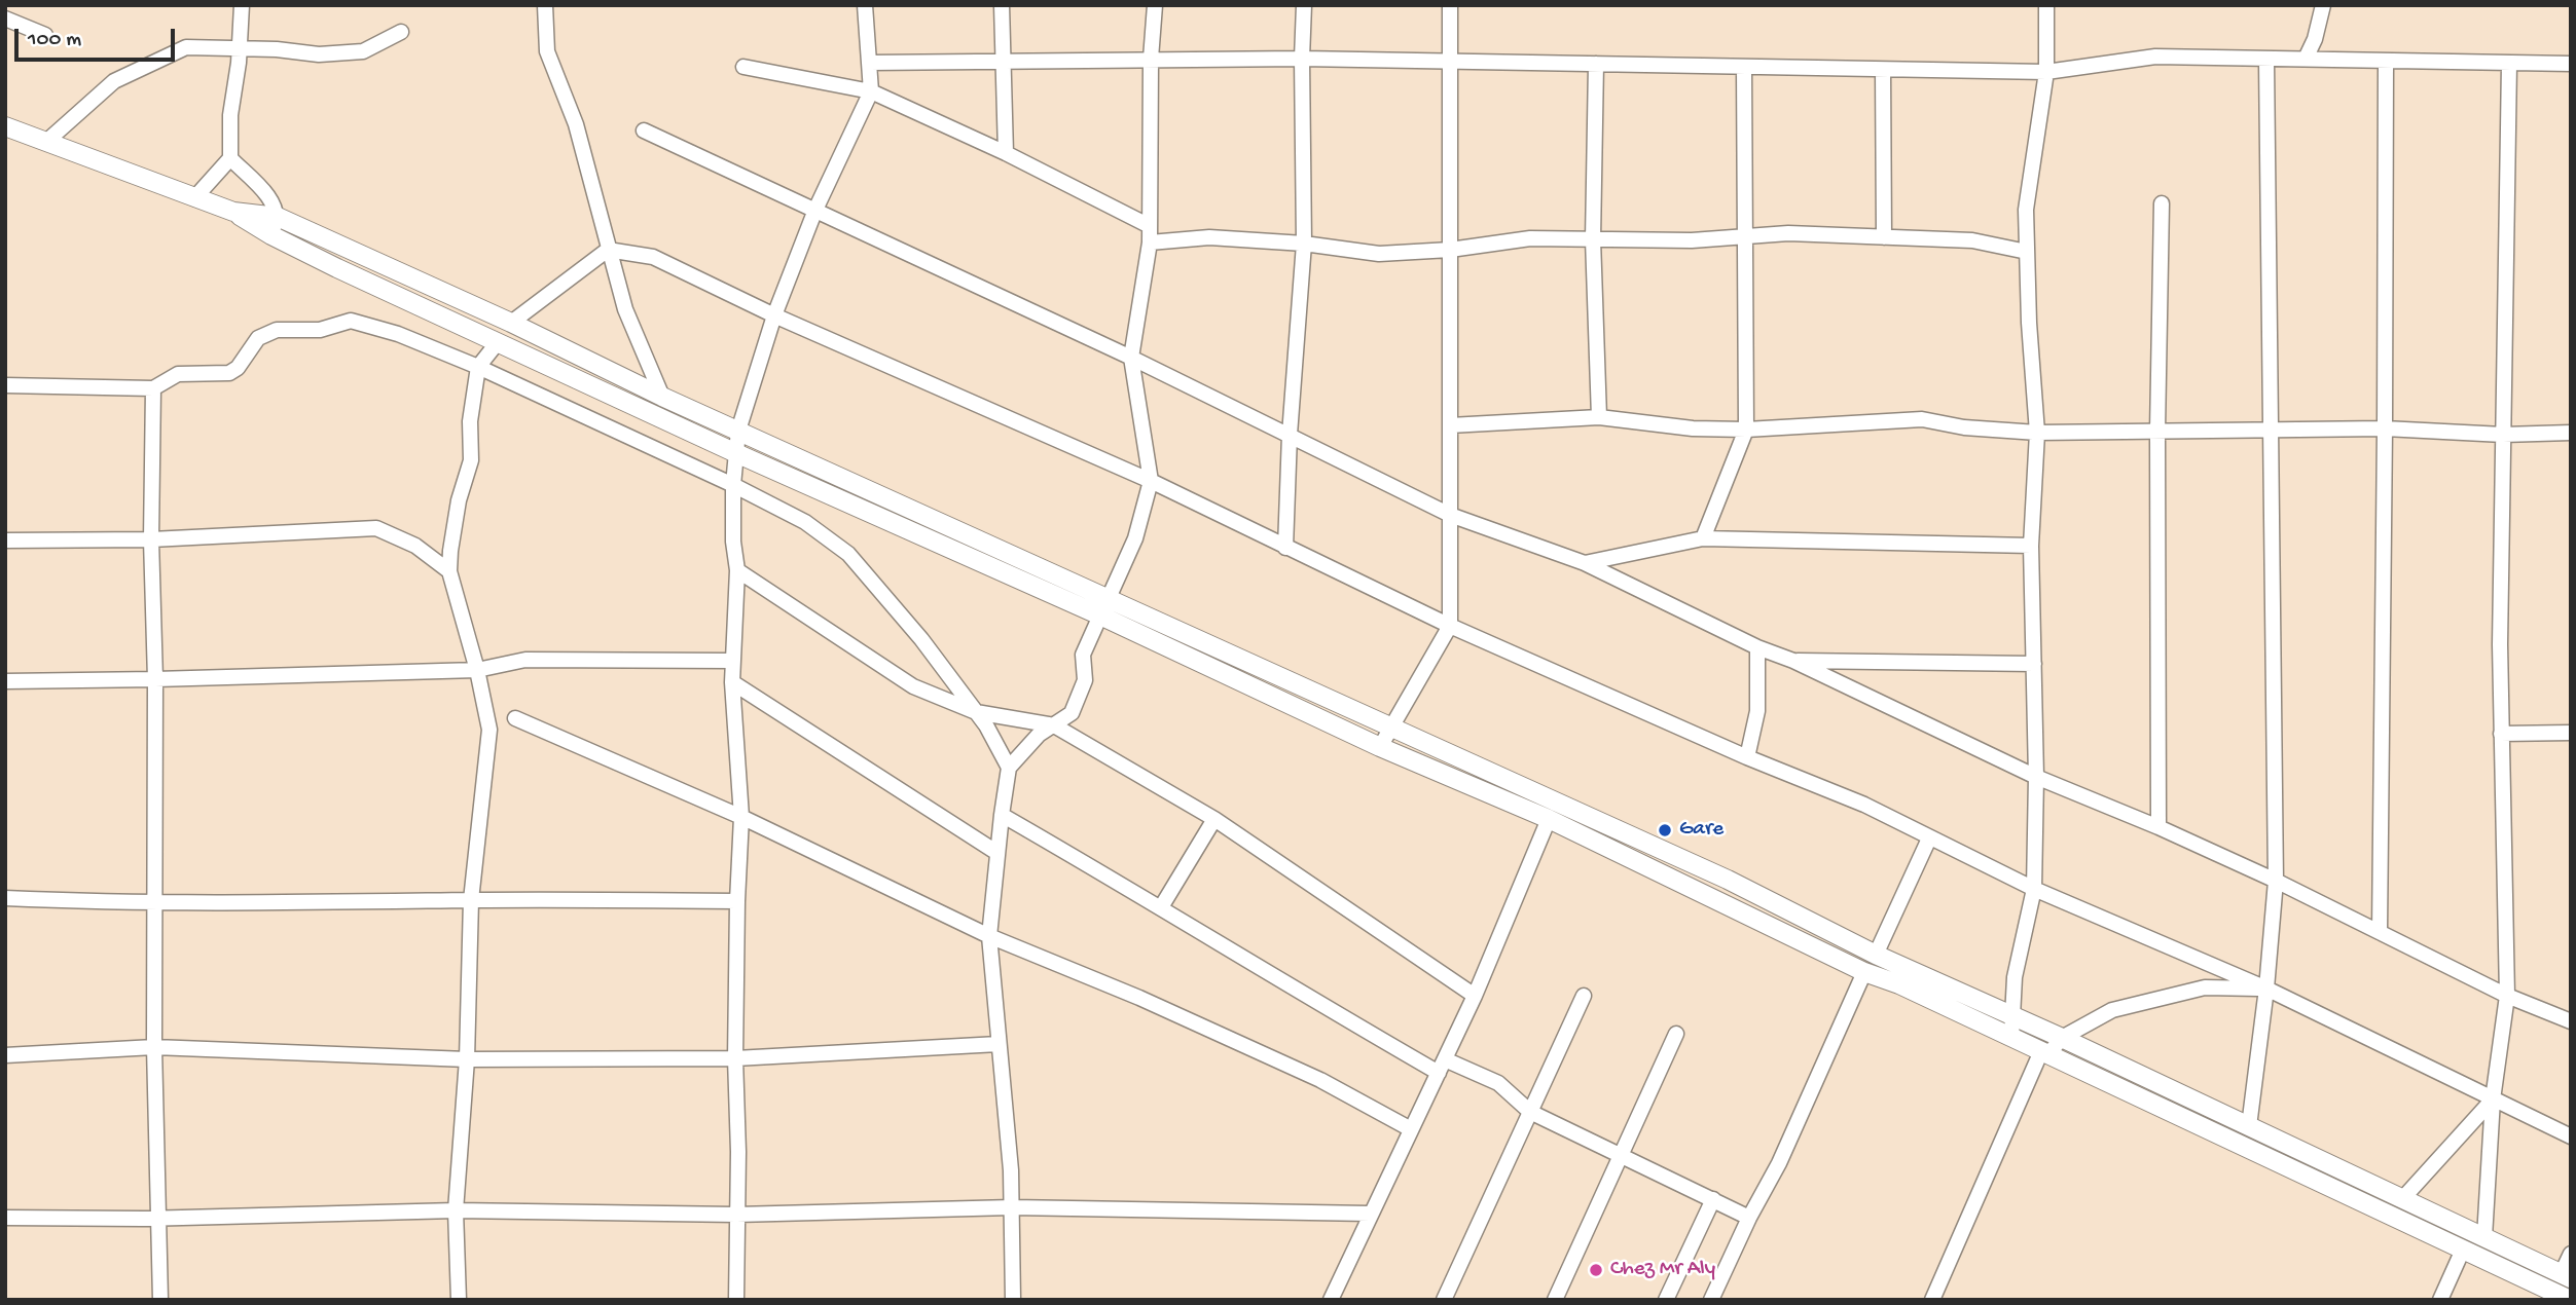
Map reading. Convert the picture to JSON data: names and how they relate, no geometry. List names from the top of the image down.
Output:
{
  "places": ["Gare", "Chez Mr Aly"],
  "scale_bar": "100 m"
}
